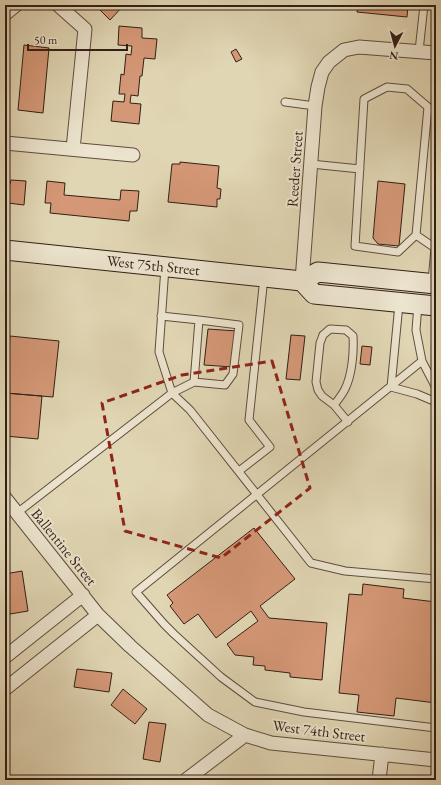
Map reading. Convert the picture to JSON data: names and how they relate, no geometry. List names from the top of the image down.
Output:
{
  "streets": {
    "main road": ["West 75th Street"],
    "street": ["Reeder Street", "Ballentine Street", "West 74th Street"]
  },
  "crossings": [
    ["Reeder Street", "West 75th Street"],
    ["Ballentine Street", "West 74th Street"]
  ],
  "scale_bar": "50 m",
  "north": "bottom"
}
